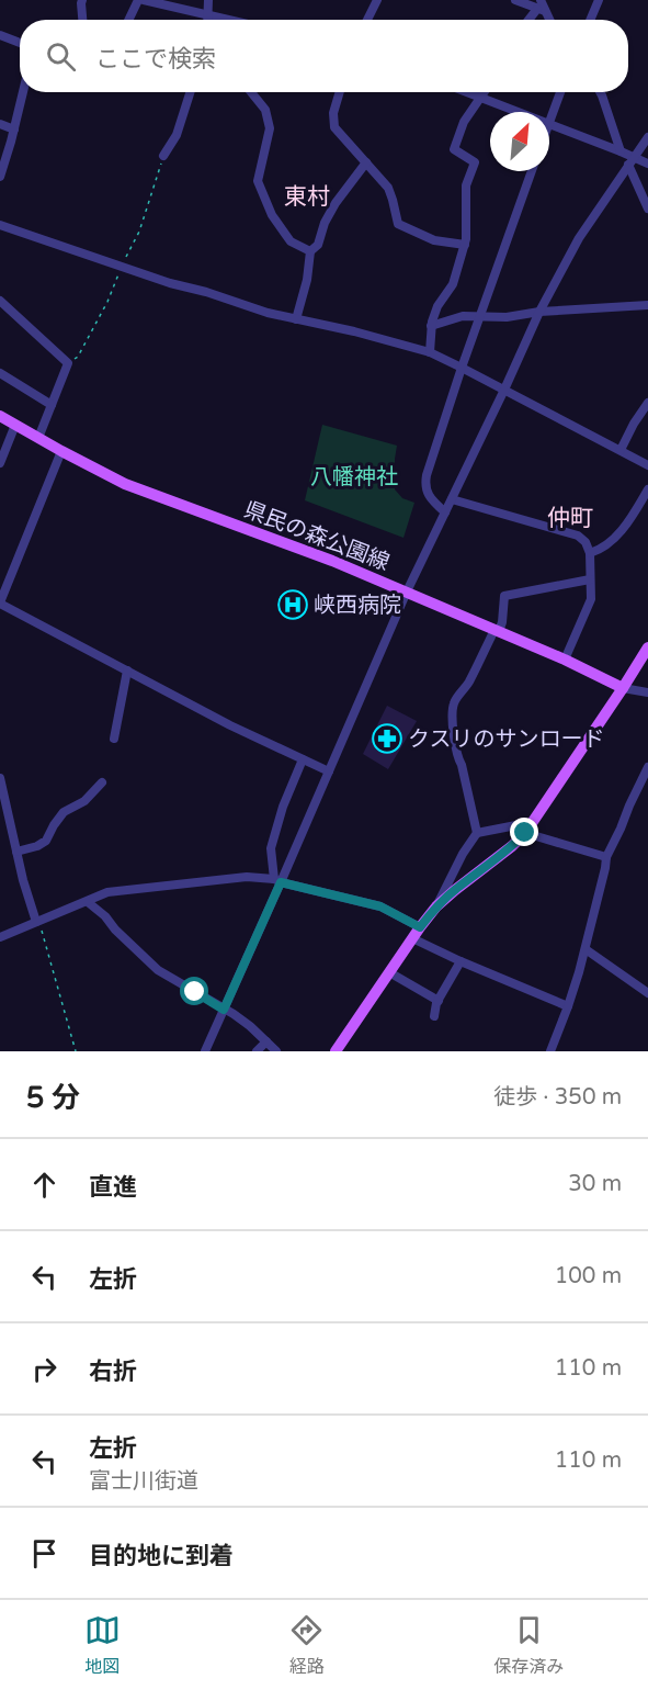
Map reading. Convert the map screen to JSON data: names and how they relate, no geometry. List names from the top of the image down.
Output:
{
  "streets": {
    "main road": ["県民の森公園線"]
  },
  "districts": ["東村", "仲町"],
  "parks": ["八幡神社"],
  "places": {
    "hospital": ["峡西病院"],
    "pharmacy": ["クスリのサンロード"]
  },
  "north": "top right",
  "page": {
    "search": "ここで検索",
    "heading": ["5 分", "徒歩 · 350 m"],
    "list": [
      ["直進", "30 m"],
      ["左折", "100 m"],
      ["右折", "110 m"],
      ["左折", "富士川街道", "110 m"],
      "目的地に到着"
    ],
    "nav": ["地図", "経路", "保存済み"]
  }
}
